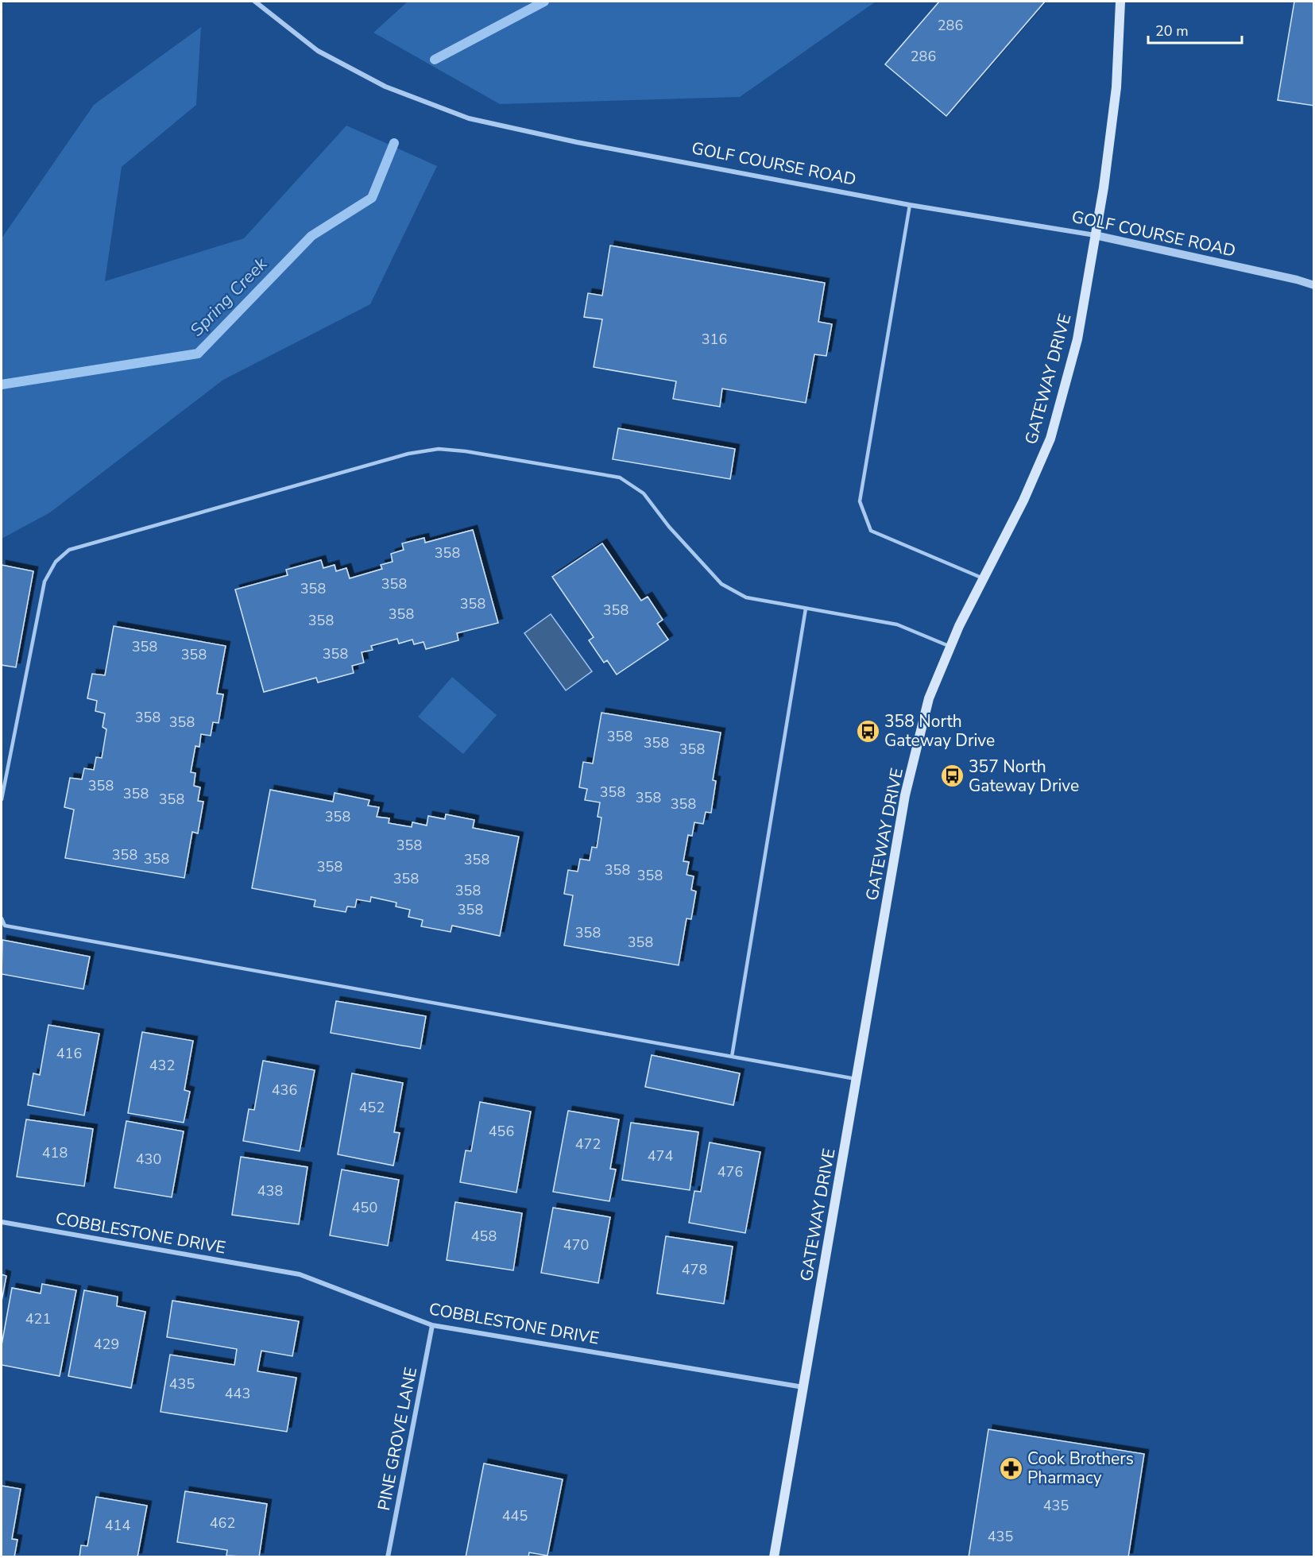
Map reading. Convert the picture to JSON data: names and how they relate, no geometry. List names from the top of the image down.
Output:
{
  "streets": {
    "main road": ["GATEWAY DRIVE"],
    "street": ["GOLF COURSE ROAD", "COBBLESTONE DRIVE", "PINE GROVE LANE"]
  },
  "crossings": [
    ["GOLF COURSE ROAD", "GATEWAY DRIVE"],
    ["GATEWAY DRIVE", "COBBLESTONE DRIVE"],
    ["COBBLESTONE DRIVE", "PINE GROVE LANE"]
  ],
  "water": ["Spring Creek"],
  "places": {
    "bus stop": ["358 North Gateway Drive", "357 North Gateway Drive"],
    "pharmacy": ["Cook Brothers Pharmacy"]
  },
  "house_numbers": [
    "286",
    "286",
    "316",
    "358",
    "358",
    "358",
    "358",
    "358",
    "358",
    "358",
    "358",
    "358",
    "358",
    "358",
    "358",
    "358",
    "358",
    "358",
    "358",
    "358",
    "358",
    "358",
    "358",
    "358",
    "358",
    "358",
    "358",
    "358",
    "358",
    "358",
    "358",
    "358",
    "358",
    "358",
    "358",
    "358",
    "358",
    "416",
    "432",
    "436",
    "452",
    "456",
    "472",
    "418",
    "474",
    "430",
    "476",
    "438",
    "450",
    "458",
    "470",
    "478",
    "421",
    "429",
    "435",
    "443",
    "435",
    "445",
    "462",
    "414",
    "435"
  ],
  "scale_bar": "20 m"
}
